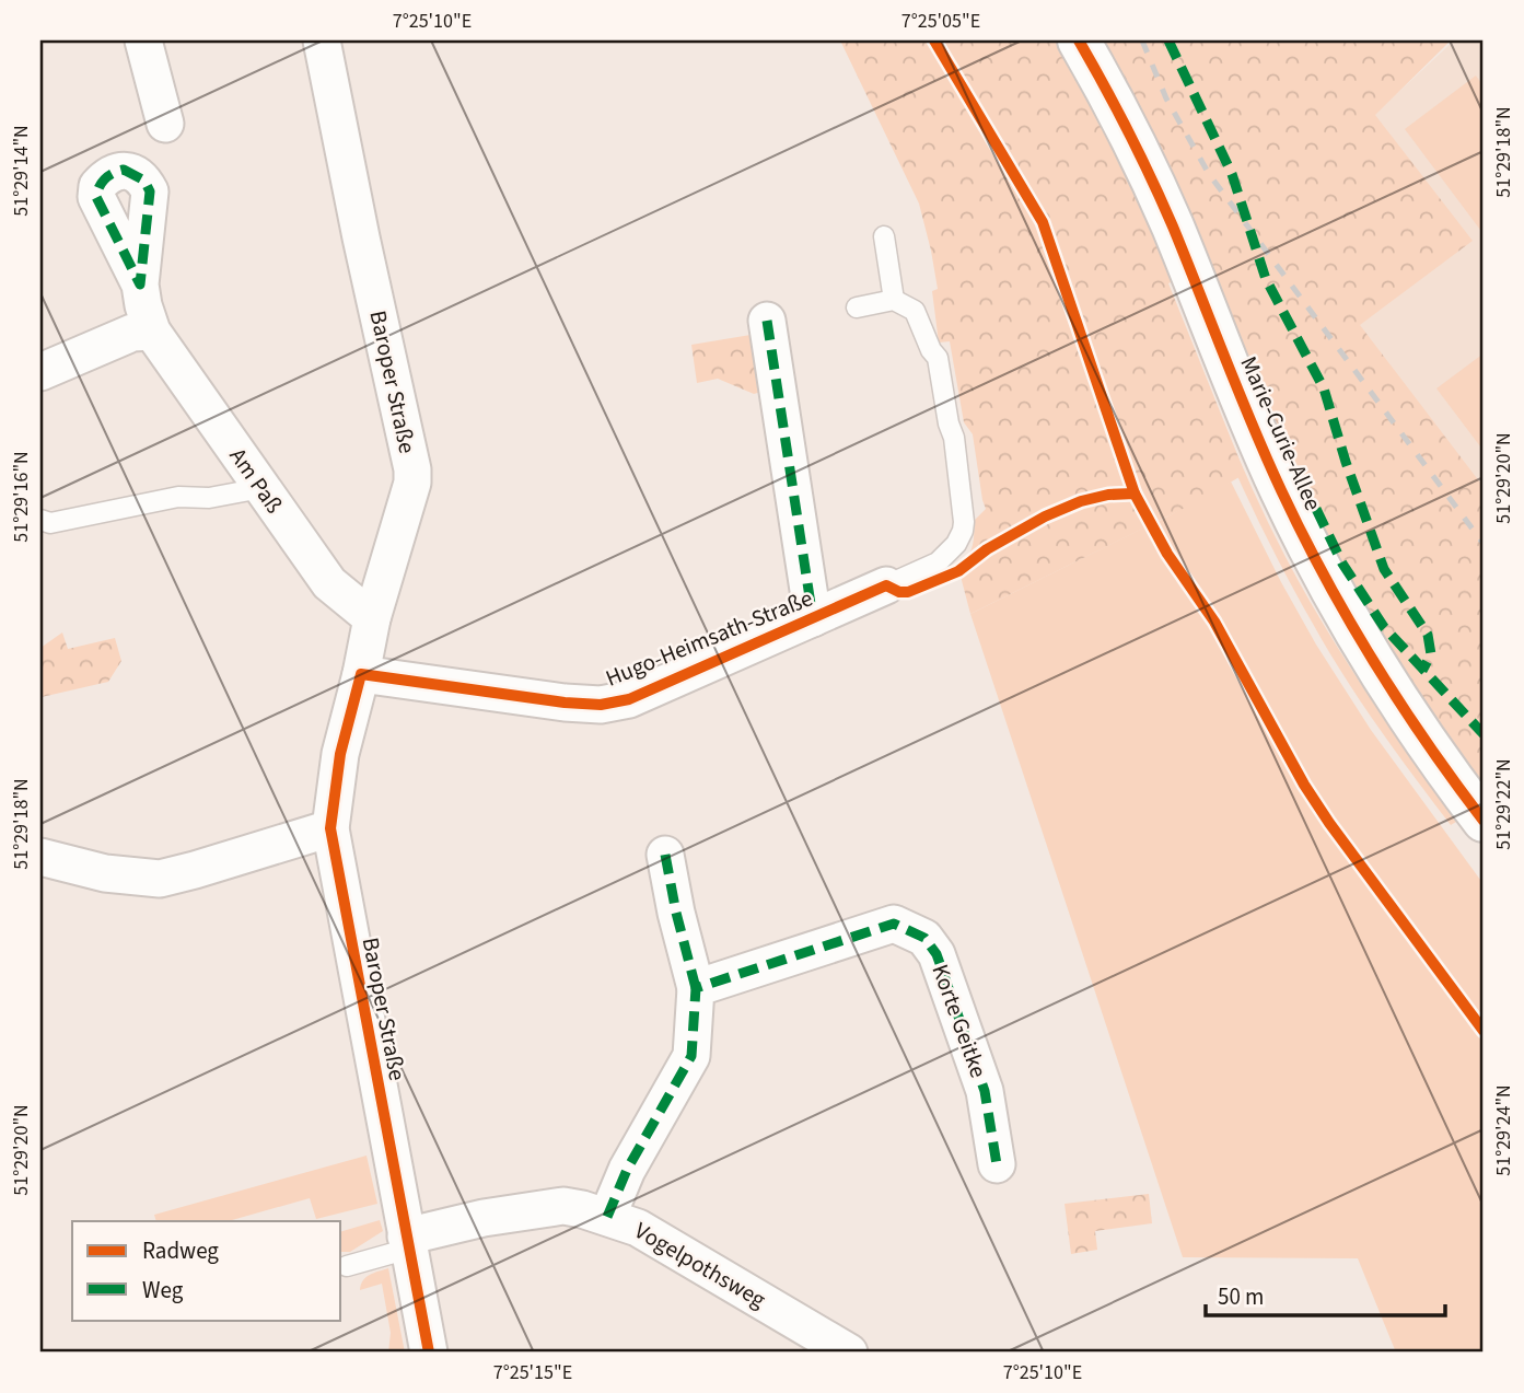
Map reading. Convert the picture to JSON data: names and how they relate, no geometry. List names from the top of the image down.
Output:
{
  "streets": {
    "street": [
      "Baroper Straße",
      "Marie-Curie-Allee",
      "Am Paß",
      "Hugo-Heimsath-Straße",
      "Korte Geitke",
      "Vogelpothsweg"
    ]
  },
  "crossings": [
    ["Baroper Straße", "Am Paß"],
    ["Baroper Straße", "Hugo-Heimsath-Straße"],
    ["Baroper Straße", "Vogelpothsweg"]
  ],
  "legend": ["Radweg", "Weg"],
  "scale_bar": "50 m",
  "coordinates": [
    "7°25'10\"E",
    "7°25'05\"E",
    "51°29'18\"N",
    "51°29'14\"N",
    "51°29'20\"N",
    "51°29'16\"N",
    "51°29'22\"N",
    "51°29'24\"N",
    "7°25'15\"E"
  ]
}
